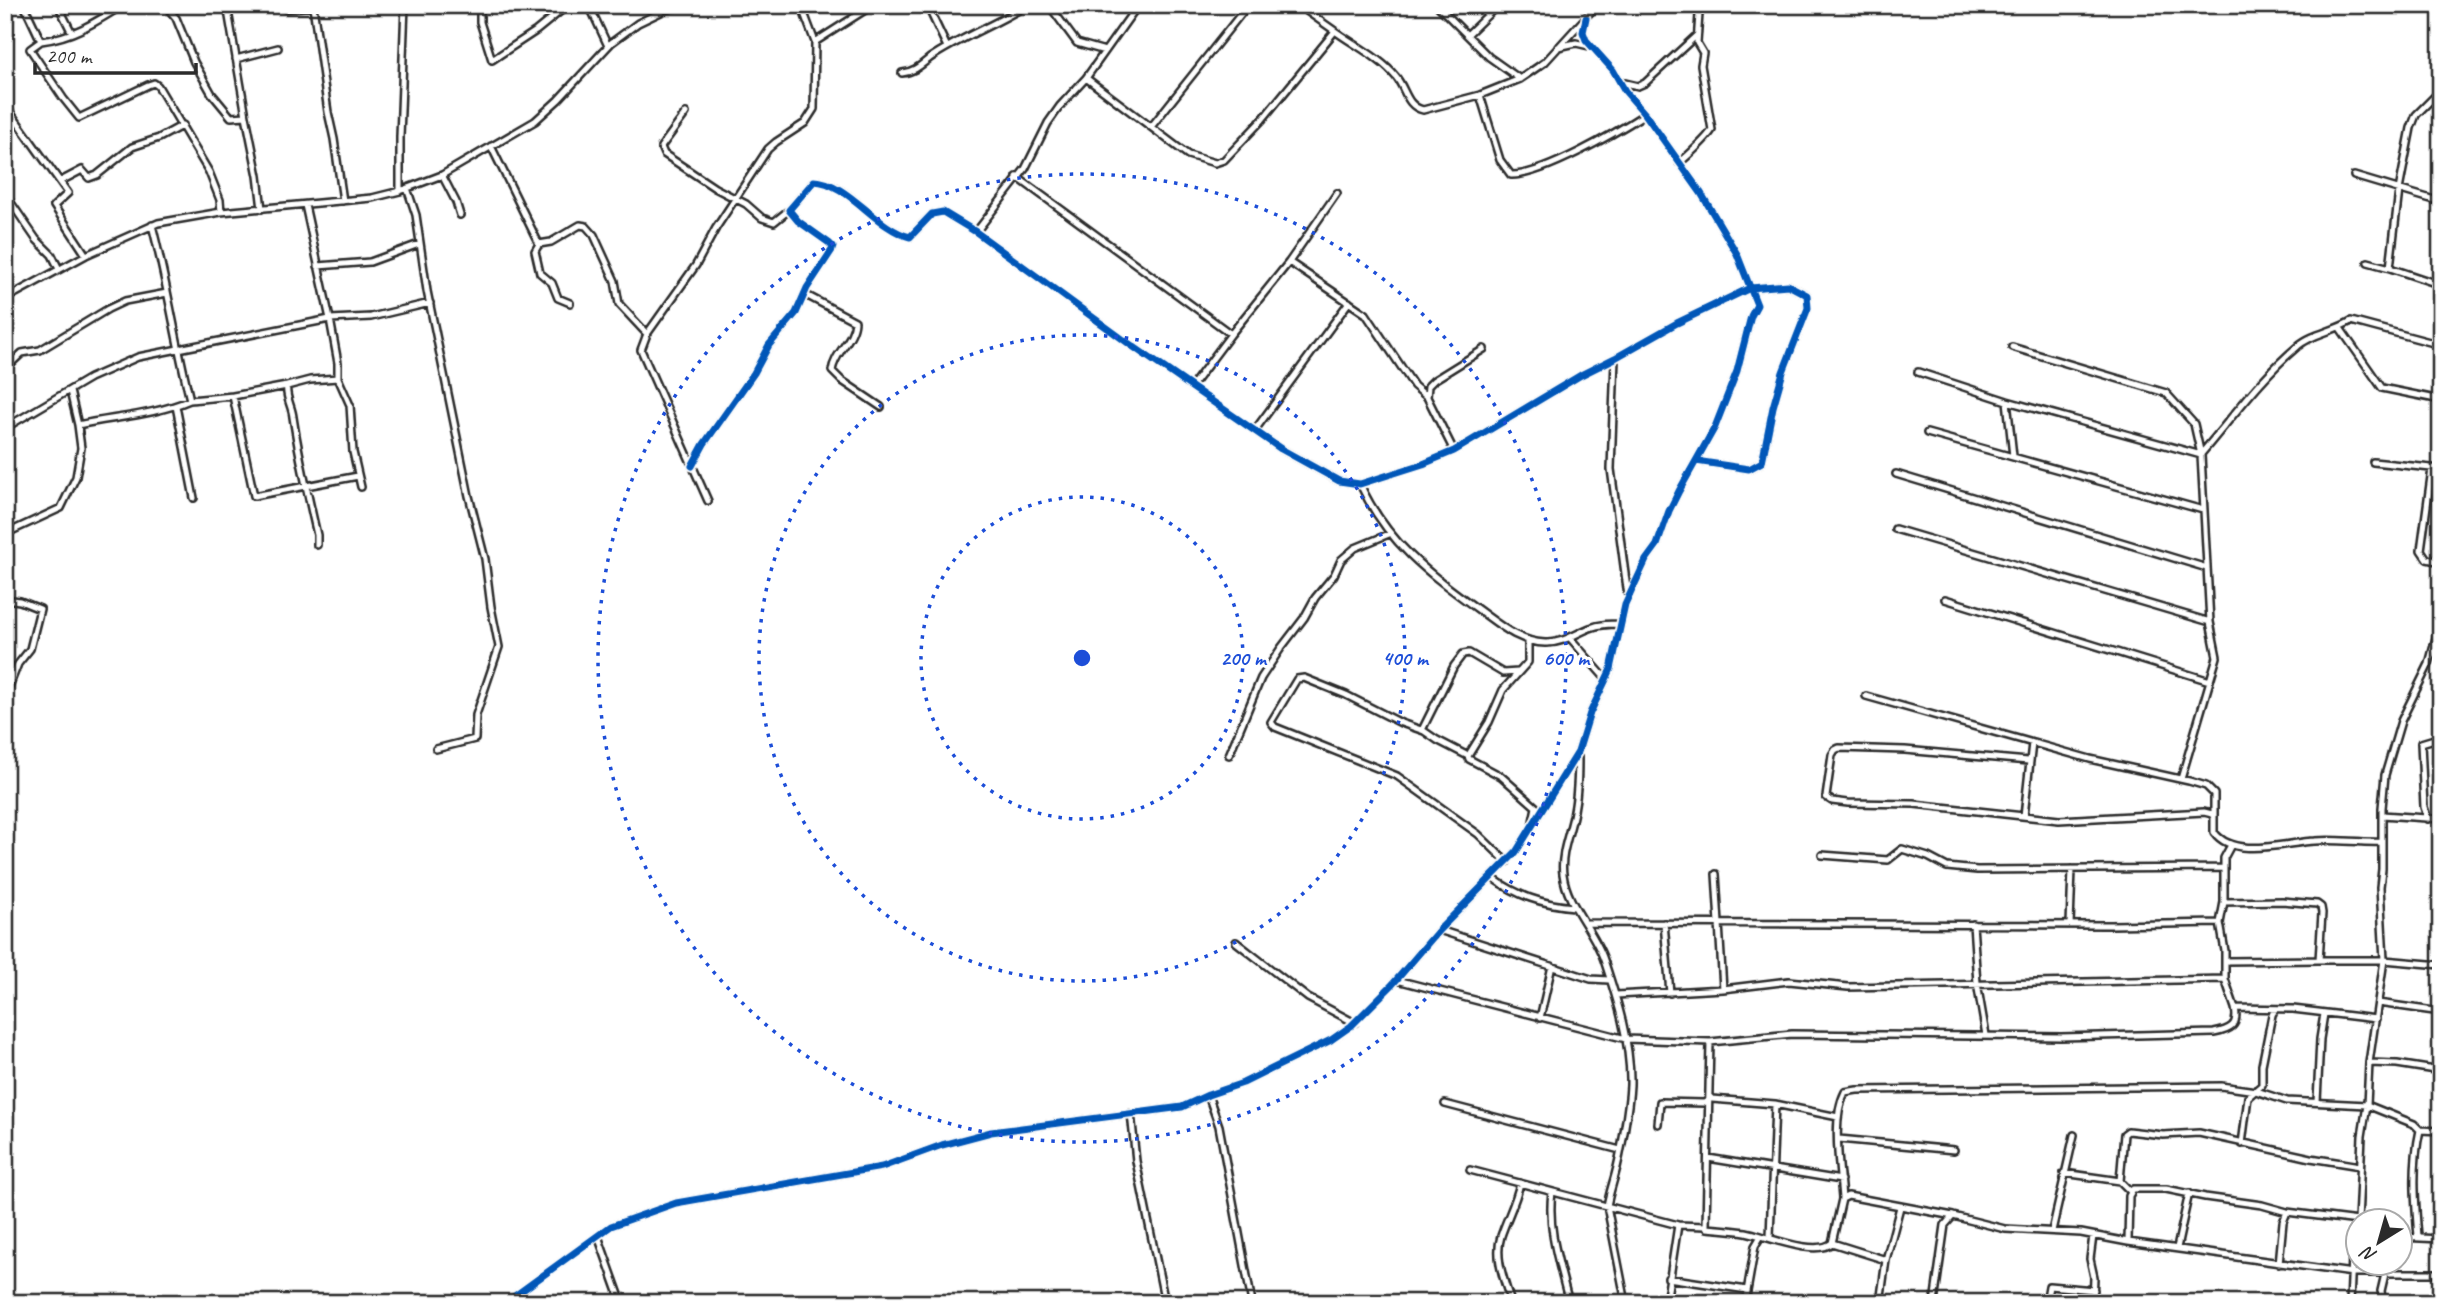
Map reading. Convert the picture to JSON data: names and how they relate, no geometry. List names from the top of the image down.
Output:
{
  "scale_bar": "200 m",
  "north": "bottom left",
  "rings": ["200 m", "400 m", "600 m"]
}
